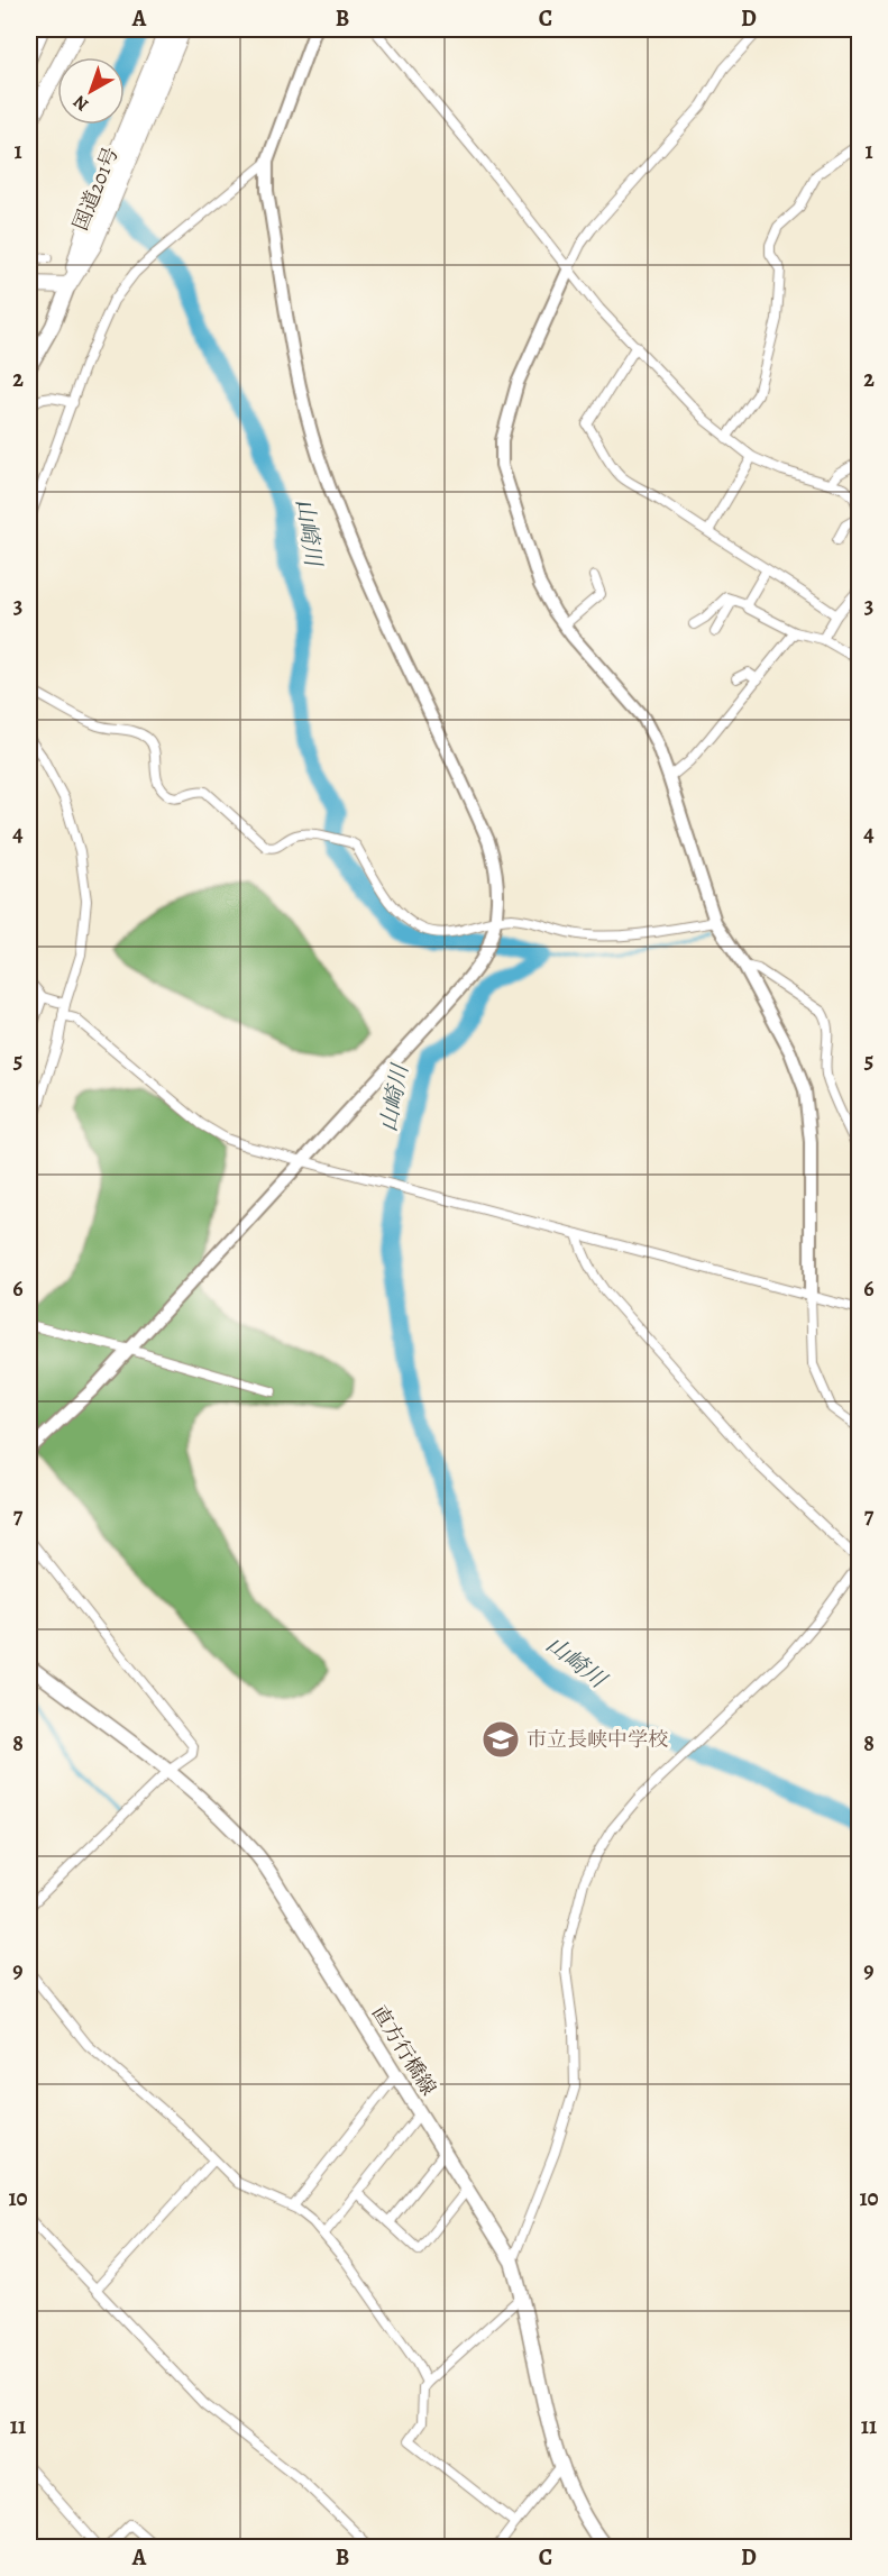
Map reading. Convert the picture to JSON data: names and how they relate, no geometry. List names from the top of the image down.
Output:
{
  "streets": {
    "highway": ["国道201号"],
    "main road": ["直方行橋線"]
  },
  "water": ["山崎川"],
  "places": {
    "school or university": ["市立長峡中学校"]
  },
  "north": "bottom left",
  "grid": {
    "columns": [
      "A",
      "B",
      "C",
      "D"
    ],
    "rows": [
      "1",
      "2",
      "3",
      "4",
      "5",
      "6",
      "7",
      "8",
      "9",
      "10",
      "11"
    ]
  }
}
